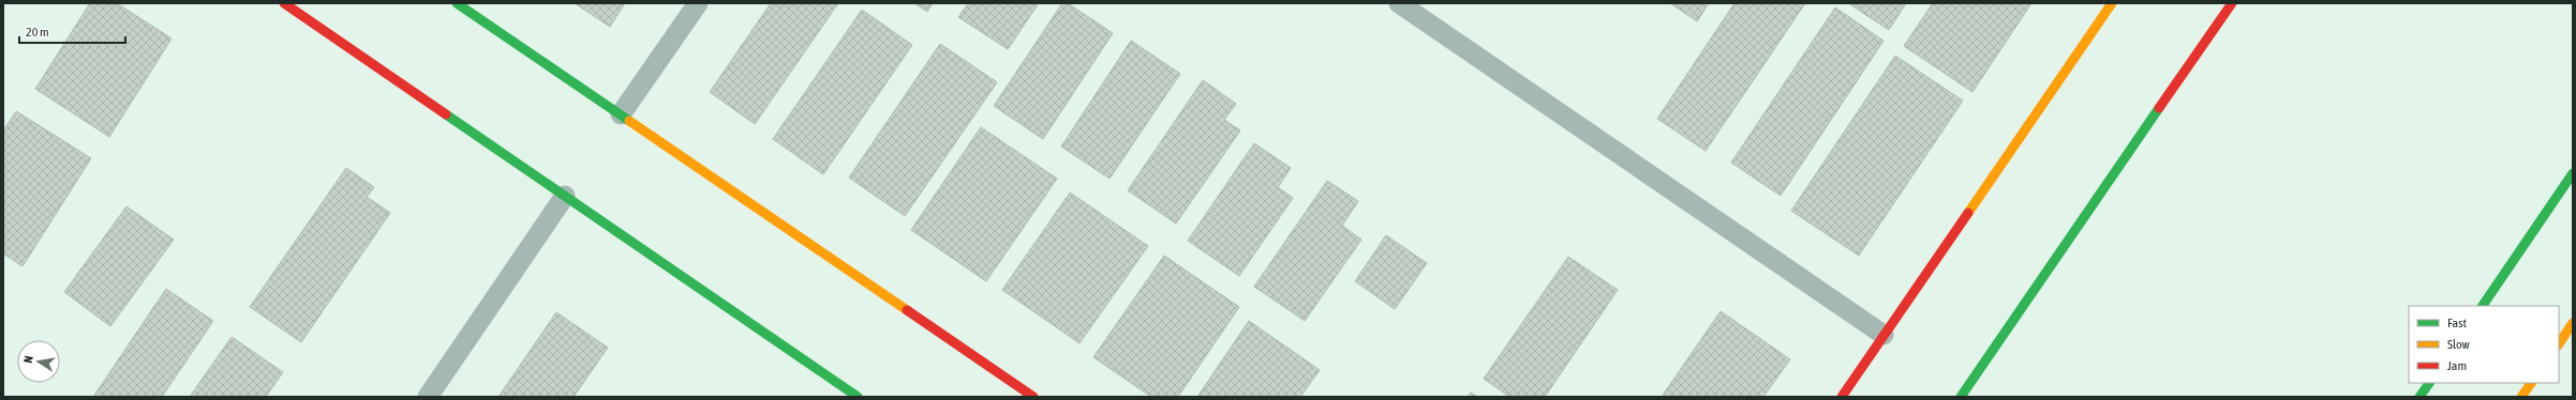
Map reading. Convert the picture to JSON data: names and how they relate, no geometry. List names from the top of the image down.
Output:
{
  "legend": ["Fast", "Slow", "Jam"],
  "scale_bar": "20 m",
  "north": "left"
}
